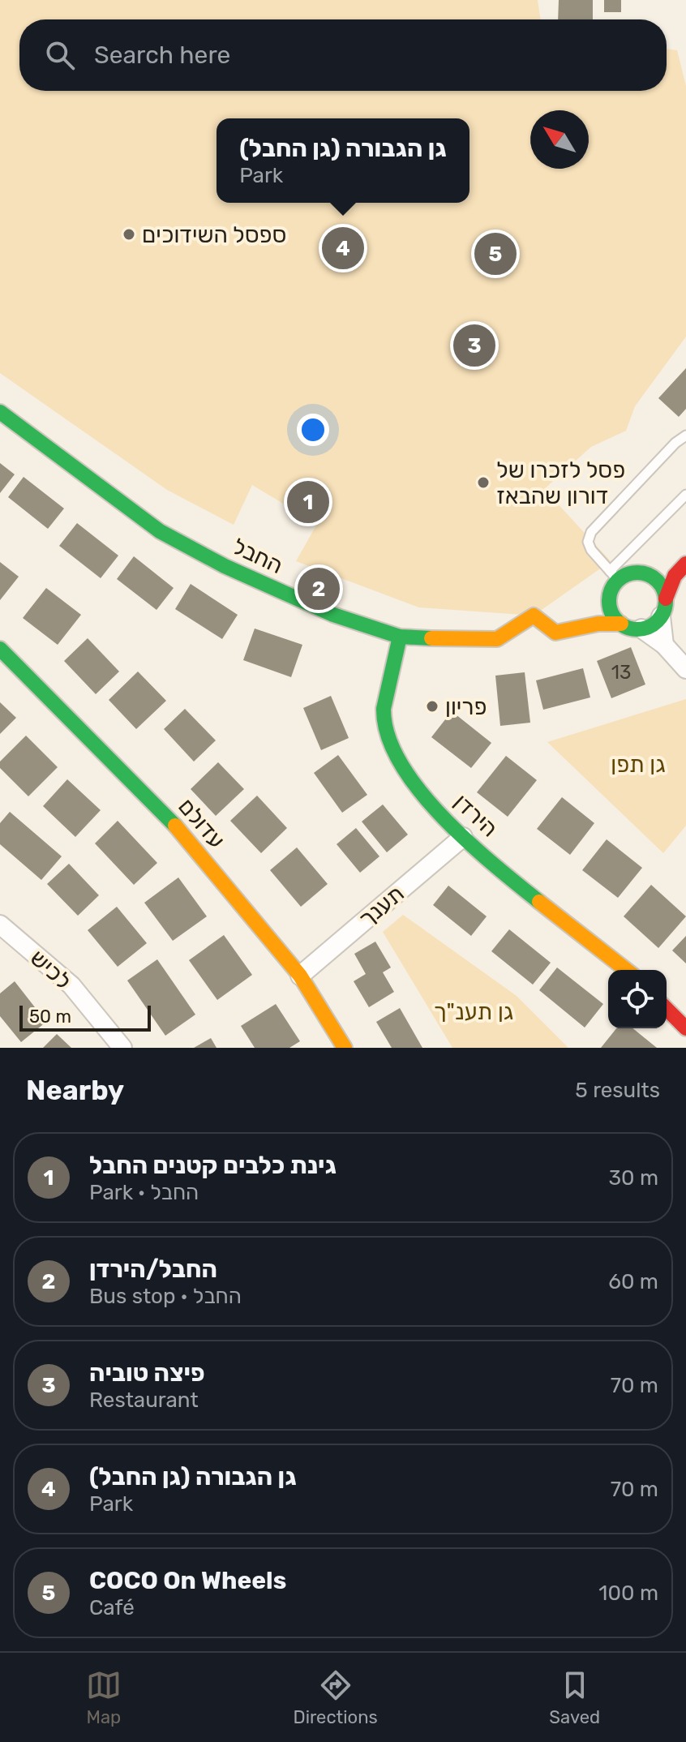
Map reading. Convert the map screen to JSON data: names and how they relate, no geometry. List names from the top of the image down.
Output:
{
  "streets": {
    "street": [
      "החבל",
      "הירדן",
      "עדולם",
      "תענך",
      "לכיש"
    ]
  },
  "crossings": [
    ["החבל", "הירדן"],
    ["הירדן", "תענך"],
    ["עדולם", "תענך"]
  ],
  "parks": ["גן תפן", "גן תענ\"ך"],
  "places": ["ספסל השידוכים", "פסל לזכרו של דורון שהבאז", "פריון"],
  "house_numbers": ["13"],
  "scale_bar": "50 m",
  "north": "top left",
  "page": {
    "search": "Search here",
    "popup": ["גן הגבורה (גן החבל)", "Park"],
    "pins": [
      "4",
      "5",
      "3",
      "1",
      "2"
    ],
    "scale": "50 m",
    "heading": ["Nearby", "5 results"],
    "list": [
      {
        "mark": "1",
        "name": "גינת כלבים קטנים החבל",
        "note": "Park · החבל",
        "value": "30 m"
      },
      {
        "mark": "2",
        "name": "החבל/הירדן",
        "note": "Bus stop · החבל",
        "value": "60 m"
      },
      {
        "mark": "3",
        "name": "פיצה טוביה",
        "note": "Restaurant",
        "value": "70 m"
      },
      {
        "mark": "4",
        "name": "גן הגבורה (גן החבל)",
        "note": "Park",
        "value": "70 m"
      },
      {
        "mark": "5",
        "name": "COCO On Wheels",
        "note": "Café",
        "value": "100 m"
      }
    ],
    "nav": ["Map", "Directions", "Saved"]
  }
}
